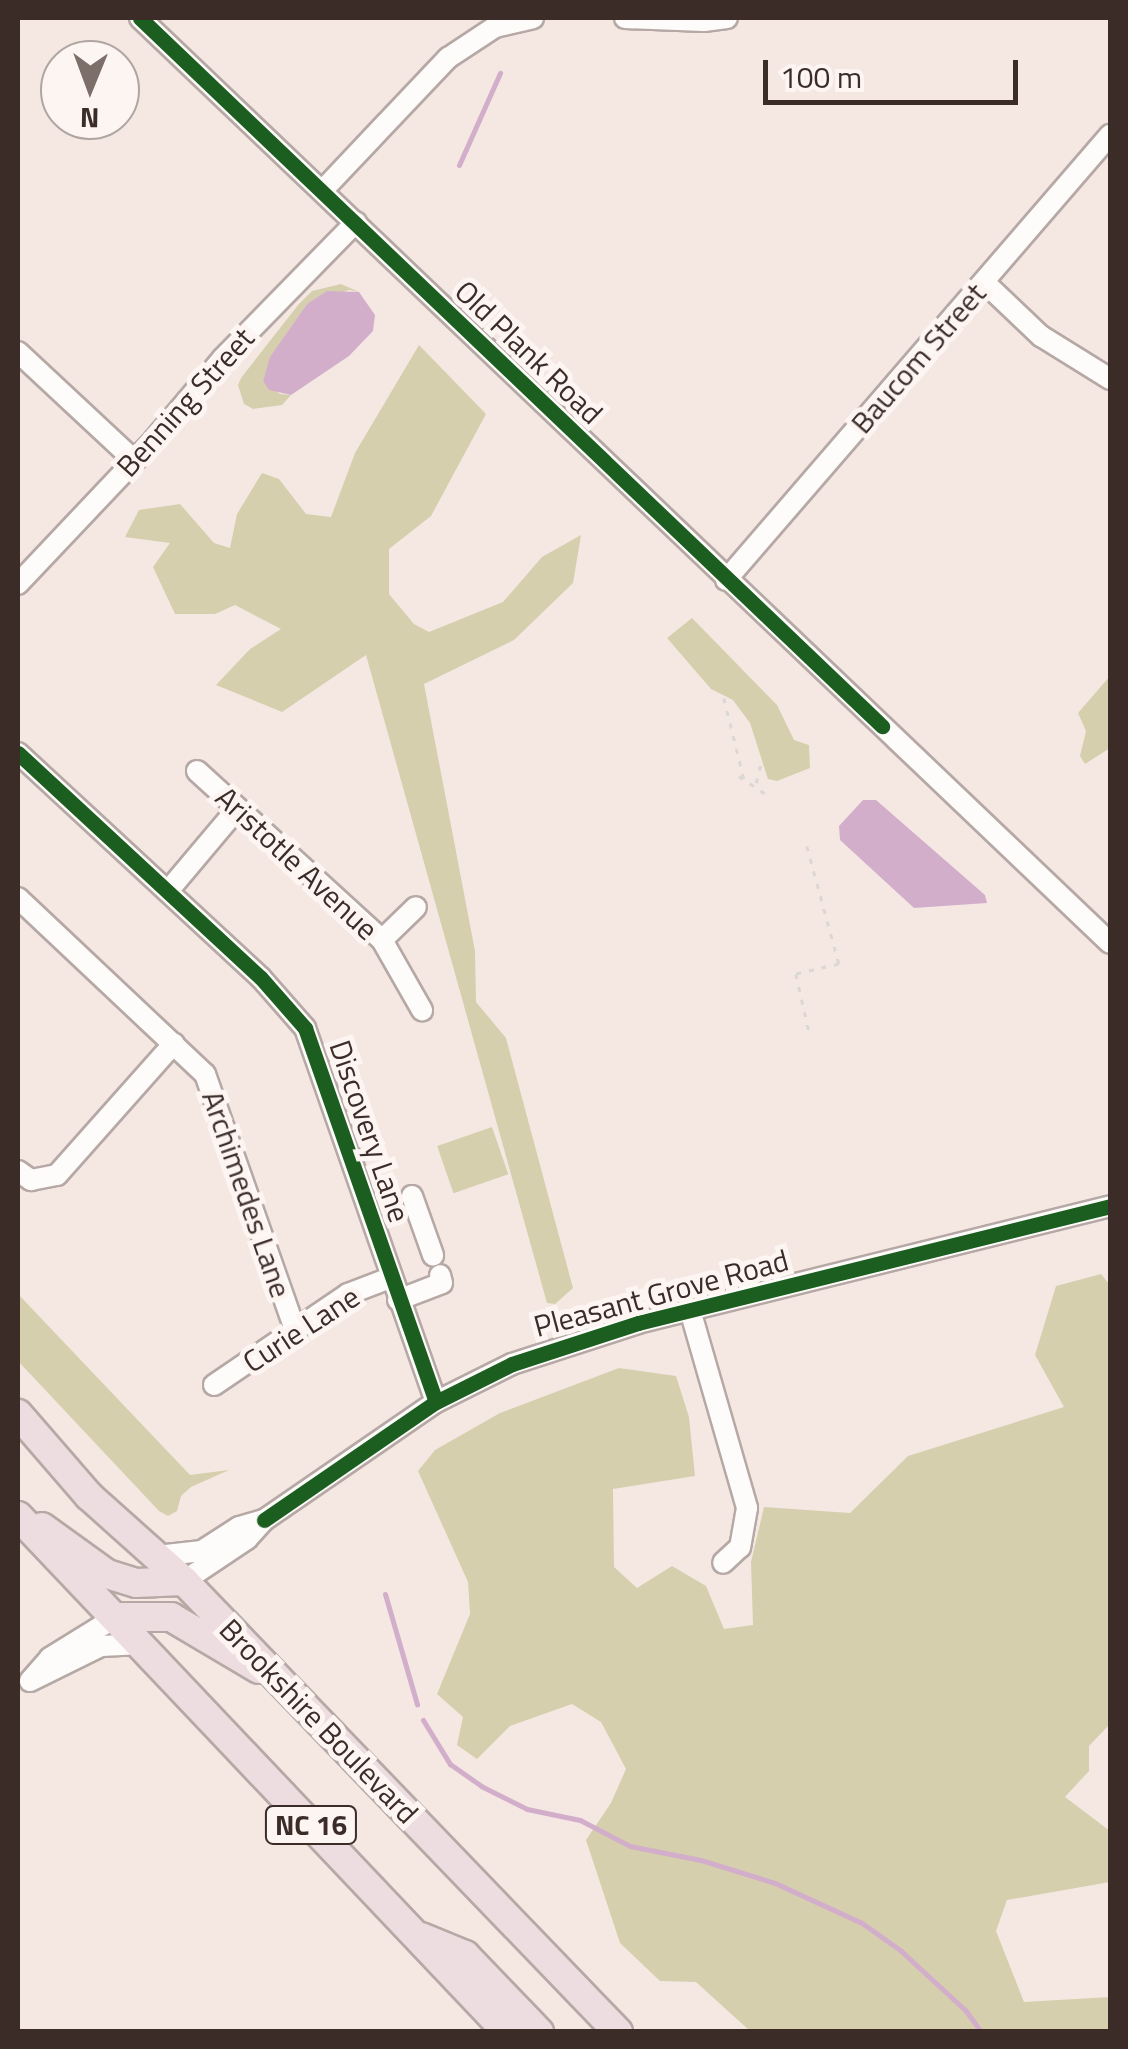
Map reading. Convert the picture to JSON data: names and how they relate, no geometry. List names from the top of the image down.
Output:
{
  "streets": {
    "highway": ["Brookshire Boulevard", "NC 16"],
    "street": [
      "Old Plank Road",
      "Baucom Street",
      "Benning Street",
      "Aristotle Avenue",
      "Discovery Lane",
      "Archimedes Lane",
      "Pleasant Grove Road",
      "Curie Lane"
    ]
  },
  "crossings": [
    ["Old Plank Road", "Baucom Street"],
    ["Old Plank Road", "Benning Street"],
    ["Discovery Lane", "Pleasant Grove Road"],
    ["Discovery Lane", "Curie Lane"],
    ["Archimedes Lane", "Curie Lane"],
    ["Pleasant Grove Road", "Brookshire Boulevard"]
  ],
  "scale_bar": "100 m",
  "north": "bottom"
}
